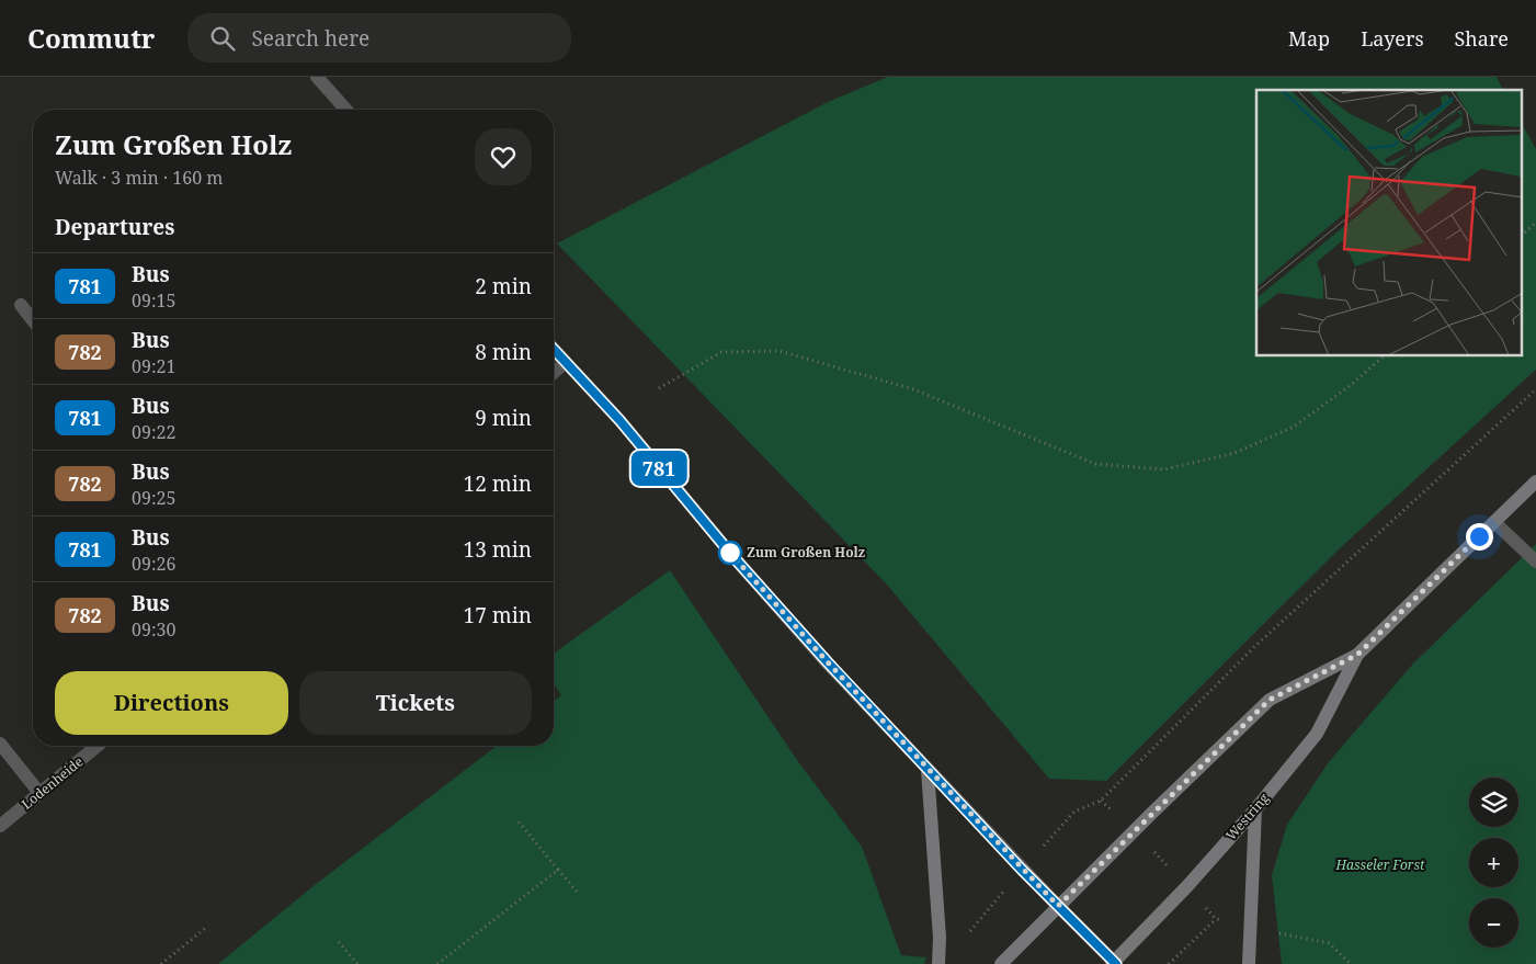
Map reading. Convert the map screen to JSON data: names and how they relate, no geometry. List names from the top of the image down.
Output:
{
  "streets": {
    "main road": ["Westring"],
    "street": ["Lodenheide"]
  },
  "parks": ["Hasseler Forst"],
  "places": ["Zum Großen Holz"],
  "lines": ["bus line 781"],
  "page": {
    "header": "Commutr",
    "search": "Search here",
    "nav": ["Map", "Layers", "Share"],
    "on_map": "781",
    "heading": [
      ["Zum Großen Holz", "Walk · 3 min · 160 m"],
      "Departures"
    ],
    "list": [
      {
        "mark": "781",
        "name": "Bus",
        "note": "09:15",
        "value": "2 min"
      },
      {
        "mark": "782",
        "name": "Bus",
        "note": "09:21",
        "value": "8 min"
      },
      {
        "mark": "781",
        "name": "Bus",
        "note": "09:22",
        "value": "9 min"
      },
      {
        "mark": "782",
        "name": "Bus",
        "note": "09:25",
        "value": "12 min"
      },
      {
        "mark": "781",
        "name": "Bus",
        "note": "09:26",
        "value": "13 min"
      },
      {
        "mark": "782",
        "name": "Bus",
        "note": "09:30",
        "value": "17 min"
      }
    ],
    "buttons": ["Directions", "Tickets"],
    "map_buttons": ["+", "−"]
  }
}
